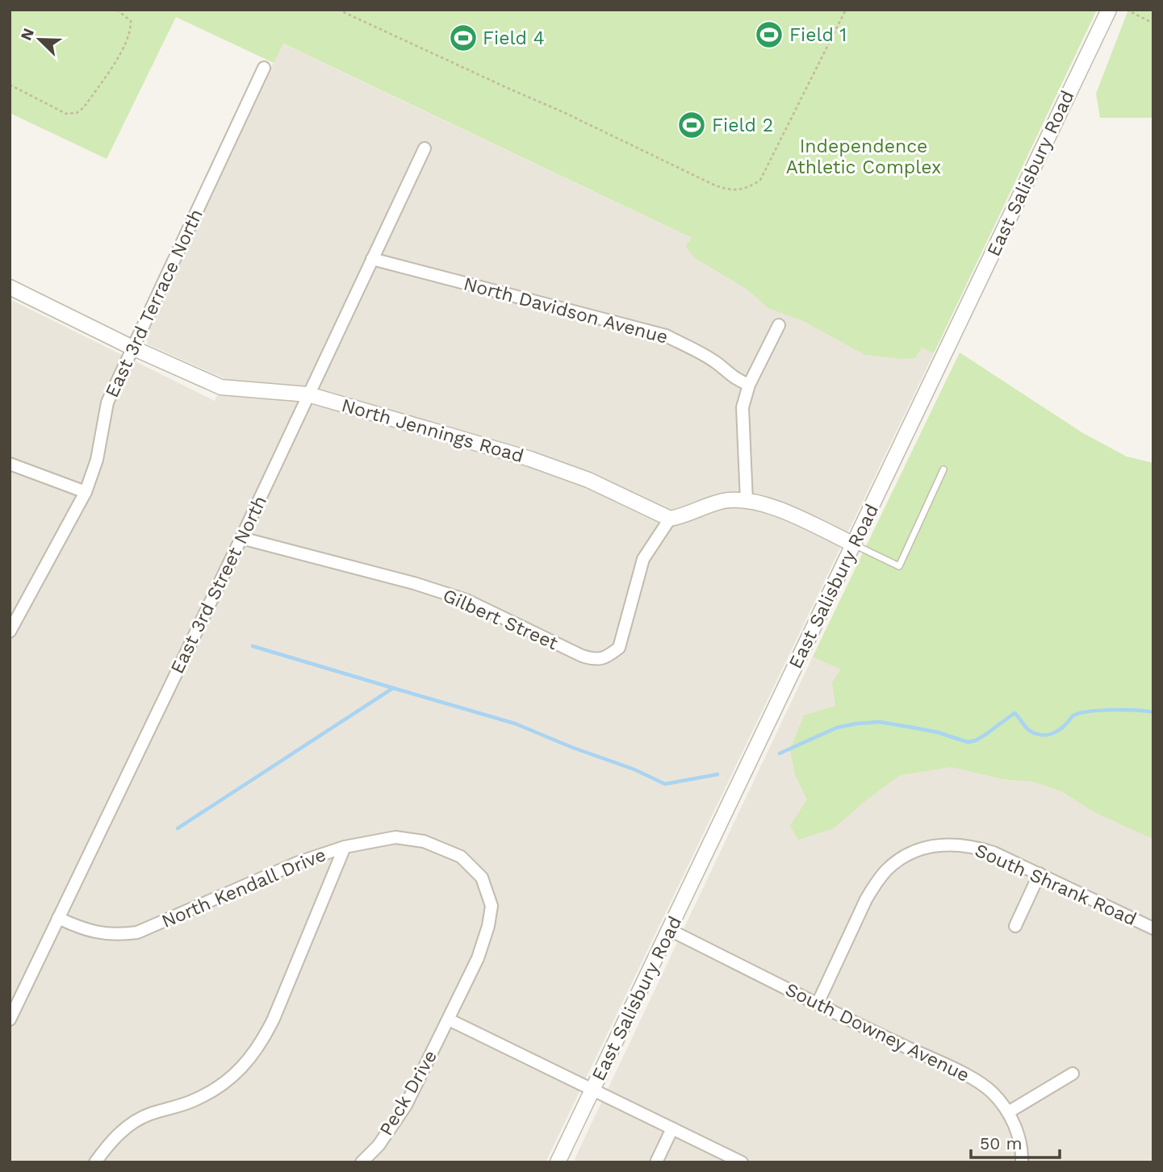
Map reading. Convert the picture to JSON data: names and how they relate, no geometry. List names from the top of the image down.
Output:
{
  "streets": {
    "street": [
      "East Salisbury Road",
      "East 3rd Terrace North",
      "North Davidson Avenue",
      "North Jennings Road",
      "East 3rd Street North",
      "Gilbert Street",
      "South Shrank Road",
      "North Kendall Drive",
      "South Downey Avenue",
      "Peck Drive"
    ]
  },
  "crossings": [
    ["East Salisbury Road", "South Downey Avenue"],
    ["East 3rd Terrace North", "North Jennings Road"],
    ["North Davidson Avenue", "East 3rd Street North"],
    ["North Jennings Road", "East 3rd Street North"],
    ["North Jennings Road", "Gilbert Street"],
    ["East 3rd Street North", "Gilbert Street"],
    ["East 3rd Street North", "North Kendall Drive"],
    ["South Shrank Road", "South Downey Avenue"],
    ["North Kendall Drive", "Peck Drive"]
  ],
  "parks": ["Independence Athletic Complex"],
  "places": {
    "sports": ["Field 1", "Field 4", "Field 2"]
  },
  "scale_bar": "50 m",
  "north": "top left"
}
